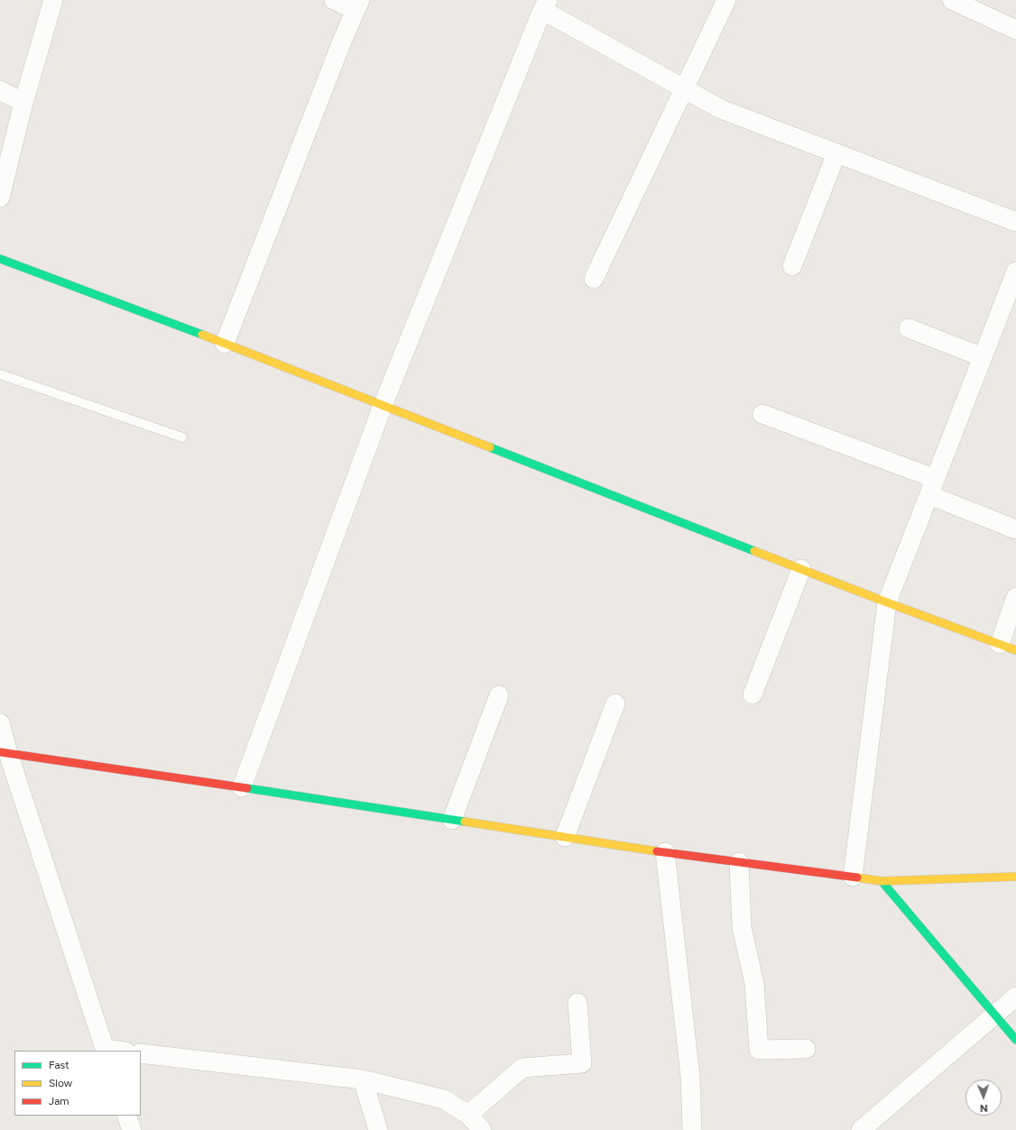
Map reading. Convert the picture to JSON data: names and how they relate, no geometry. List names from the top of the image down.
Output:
{
  "legend": ["Fast", "Slow", "Jam"],
  "north": "bottom"
}
